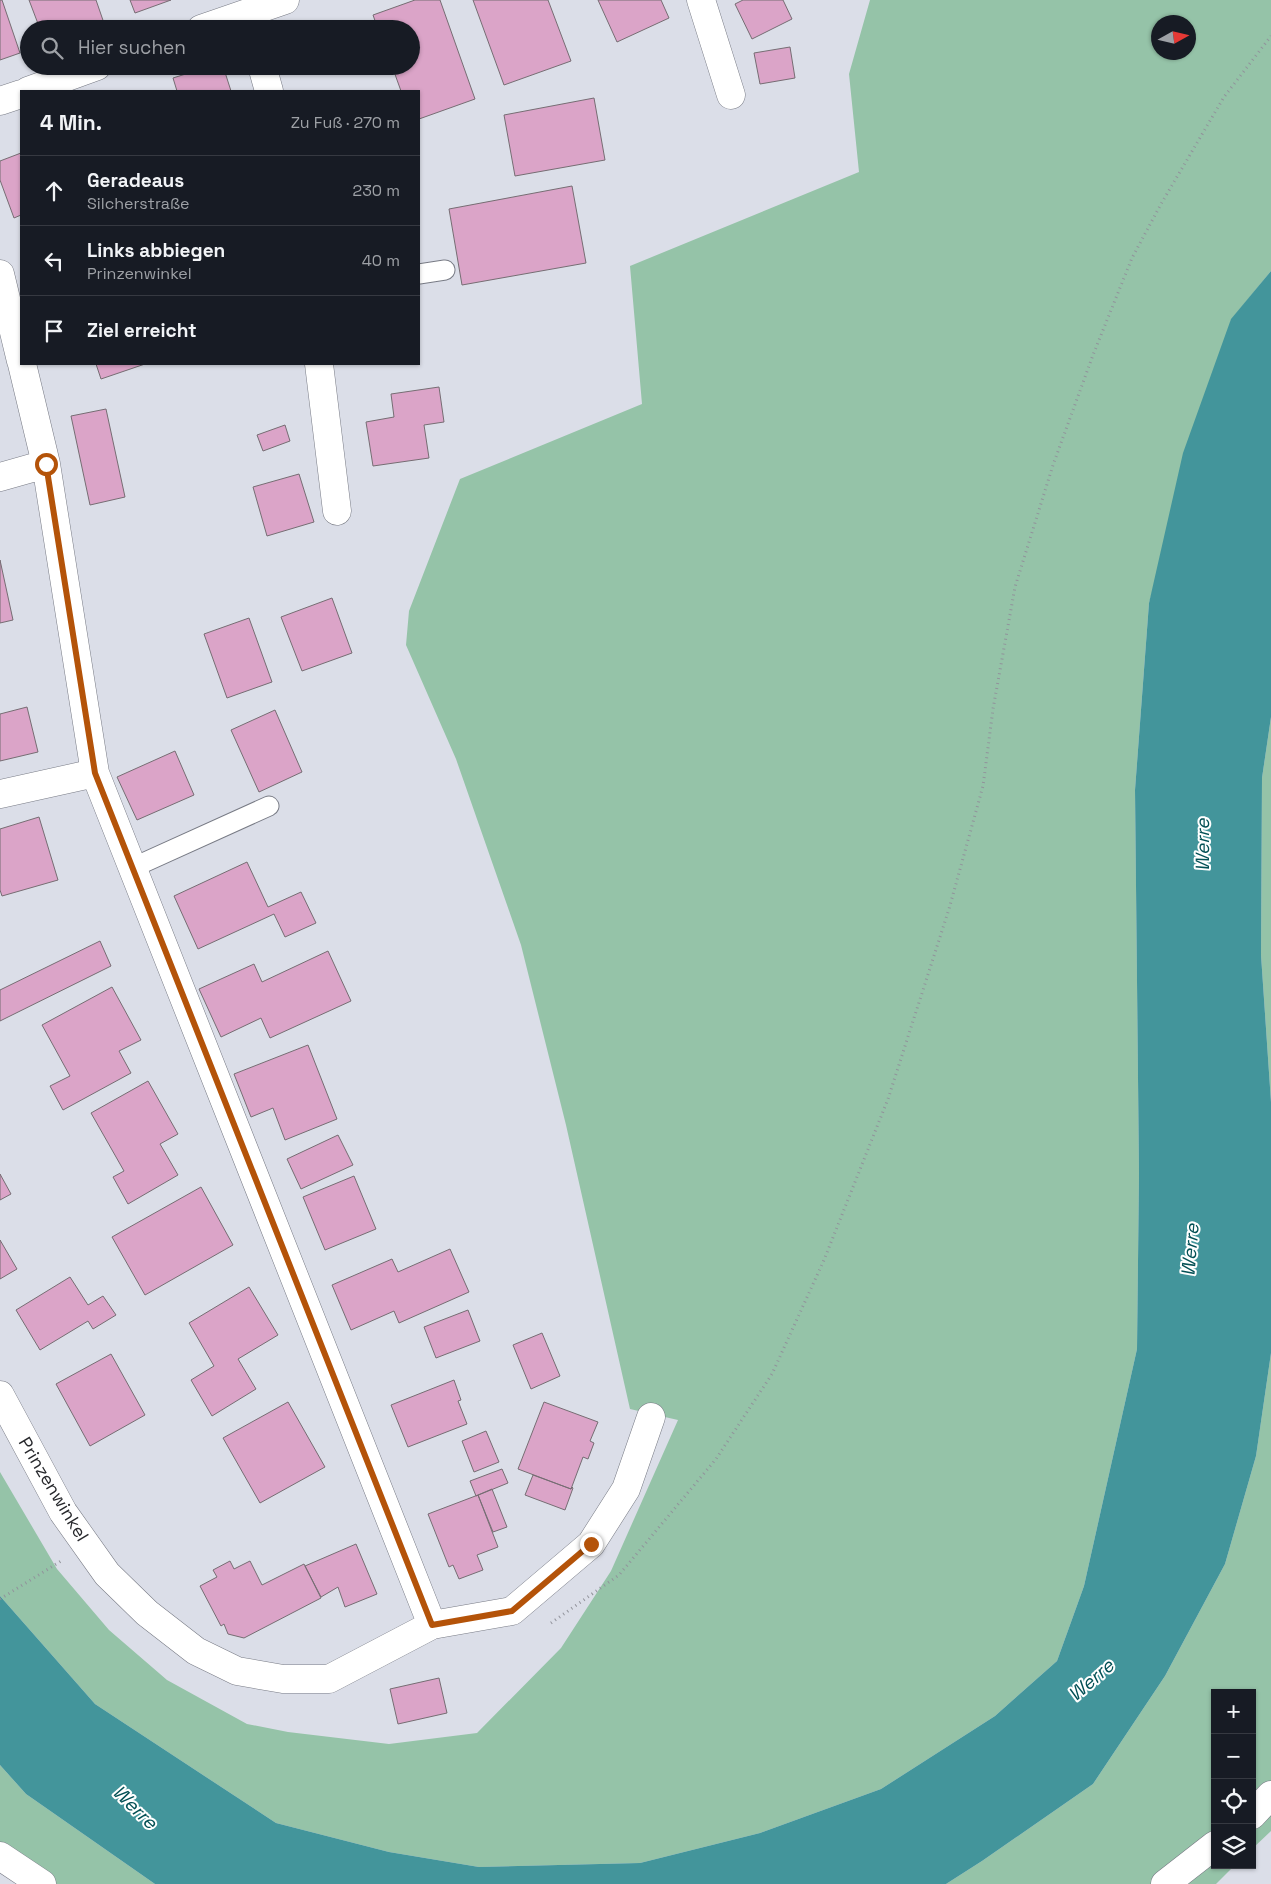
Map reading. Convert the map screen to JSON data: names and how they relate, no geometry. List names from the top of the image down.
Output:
{
  "streets": {
    "street": ["Prinzenwinkel"]
  },
  "water": ["Werre"],
  "north": "right",
  "page": {
    "search": "Hier suchen",
    "heading": ["4 Min.", "Zu Fuß · 270 m"],
    "list": [
      ["Geradeaus", "Silcherstraße", "230 m"],
      ["Links abbiegen", "Prinzenwinkel", "40 m"],
      "Ziel erreicht"
    ],
    "map_buttons": ["+", "−"]
  }
}
